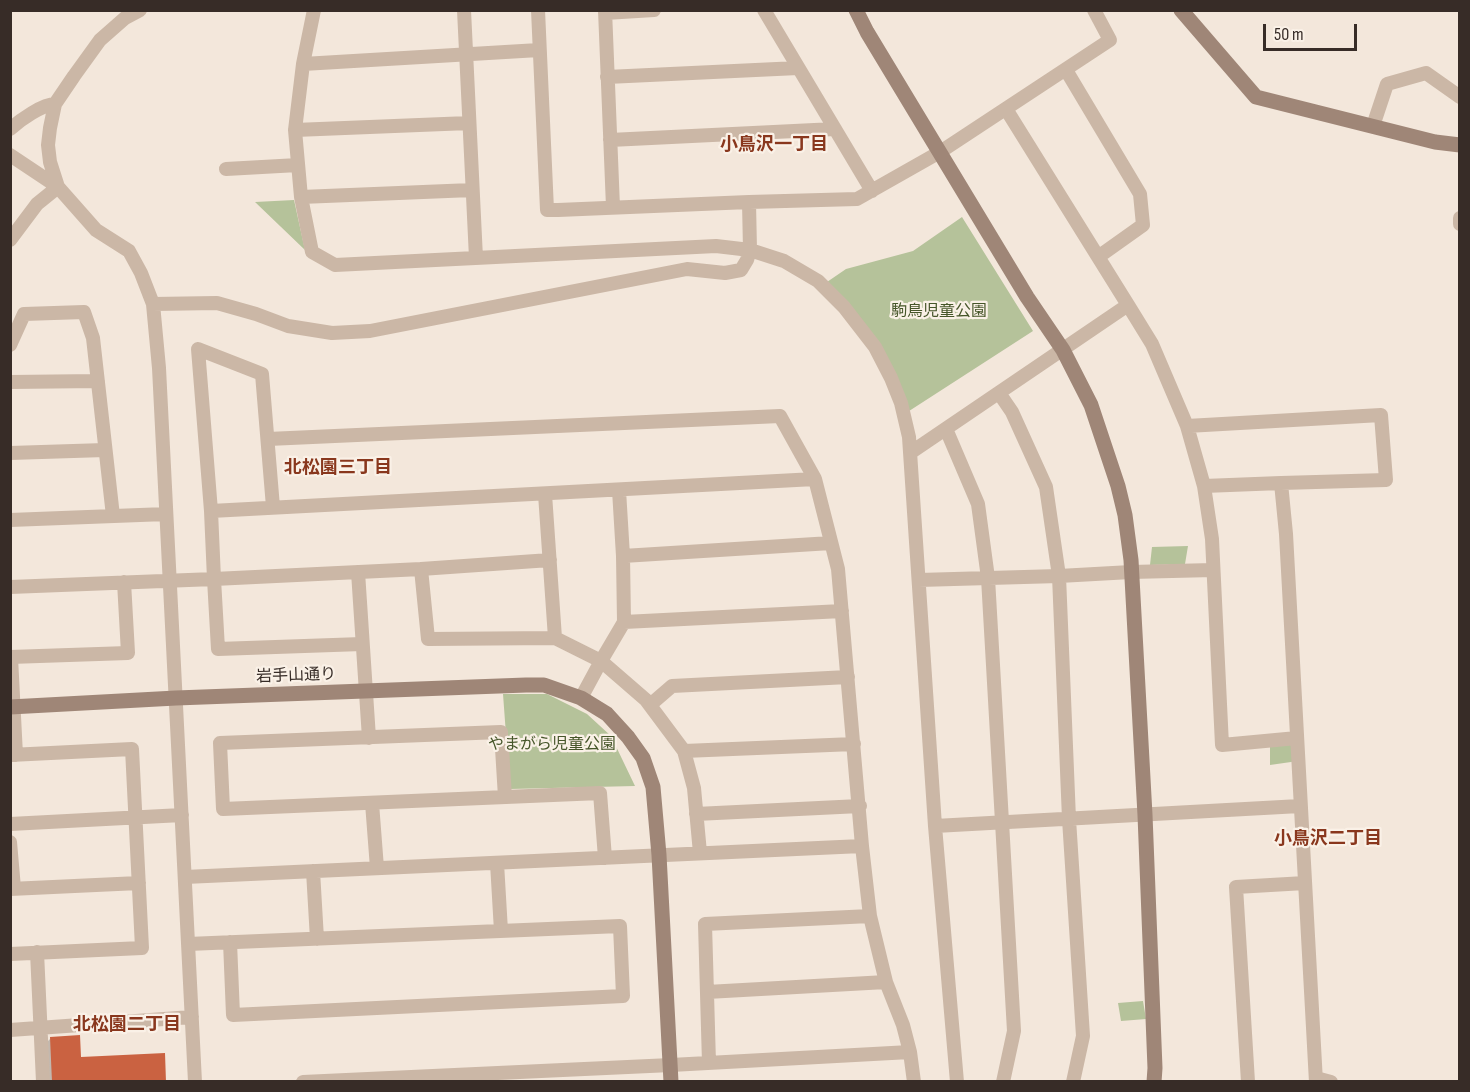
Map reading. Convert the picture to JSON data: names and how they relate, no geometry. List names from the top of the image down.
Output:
{
  "streets": {
    "street": ["岩手山通り"]
  },
  "districts": [
    "小鳥沢一丁目",
    "北松園三丁目",
    "小鳥沢二丁目",
    "北松園二丁目"
  ],
  "parks": ["駒鳥児童公園", "やまがら児童公園"],
  "scale_bar": "50 m"
}
